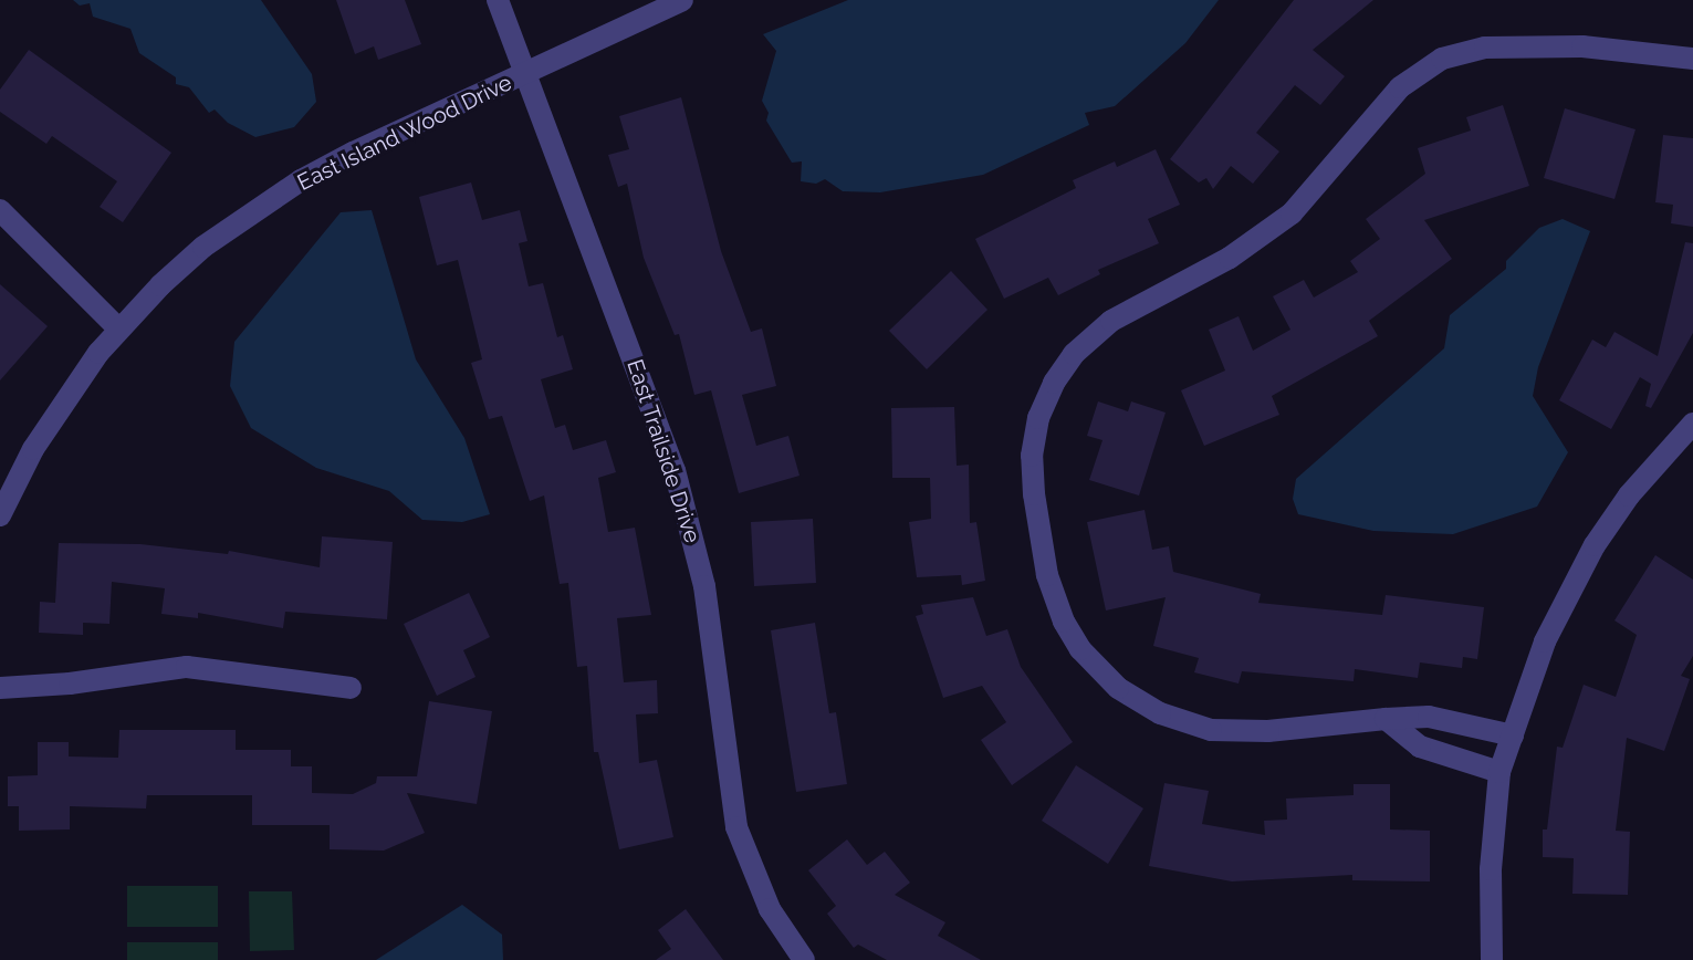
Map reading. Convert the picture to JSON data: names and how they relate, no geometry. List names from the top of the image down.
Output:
{
  "streets": {
    "street": ["East Island Wood Drive", "East Trailside Drive"]
  },
  "crossings": [
    ["East Island Wood Drive", "East Trailside Drive"]
  ]
}
